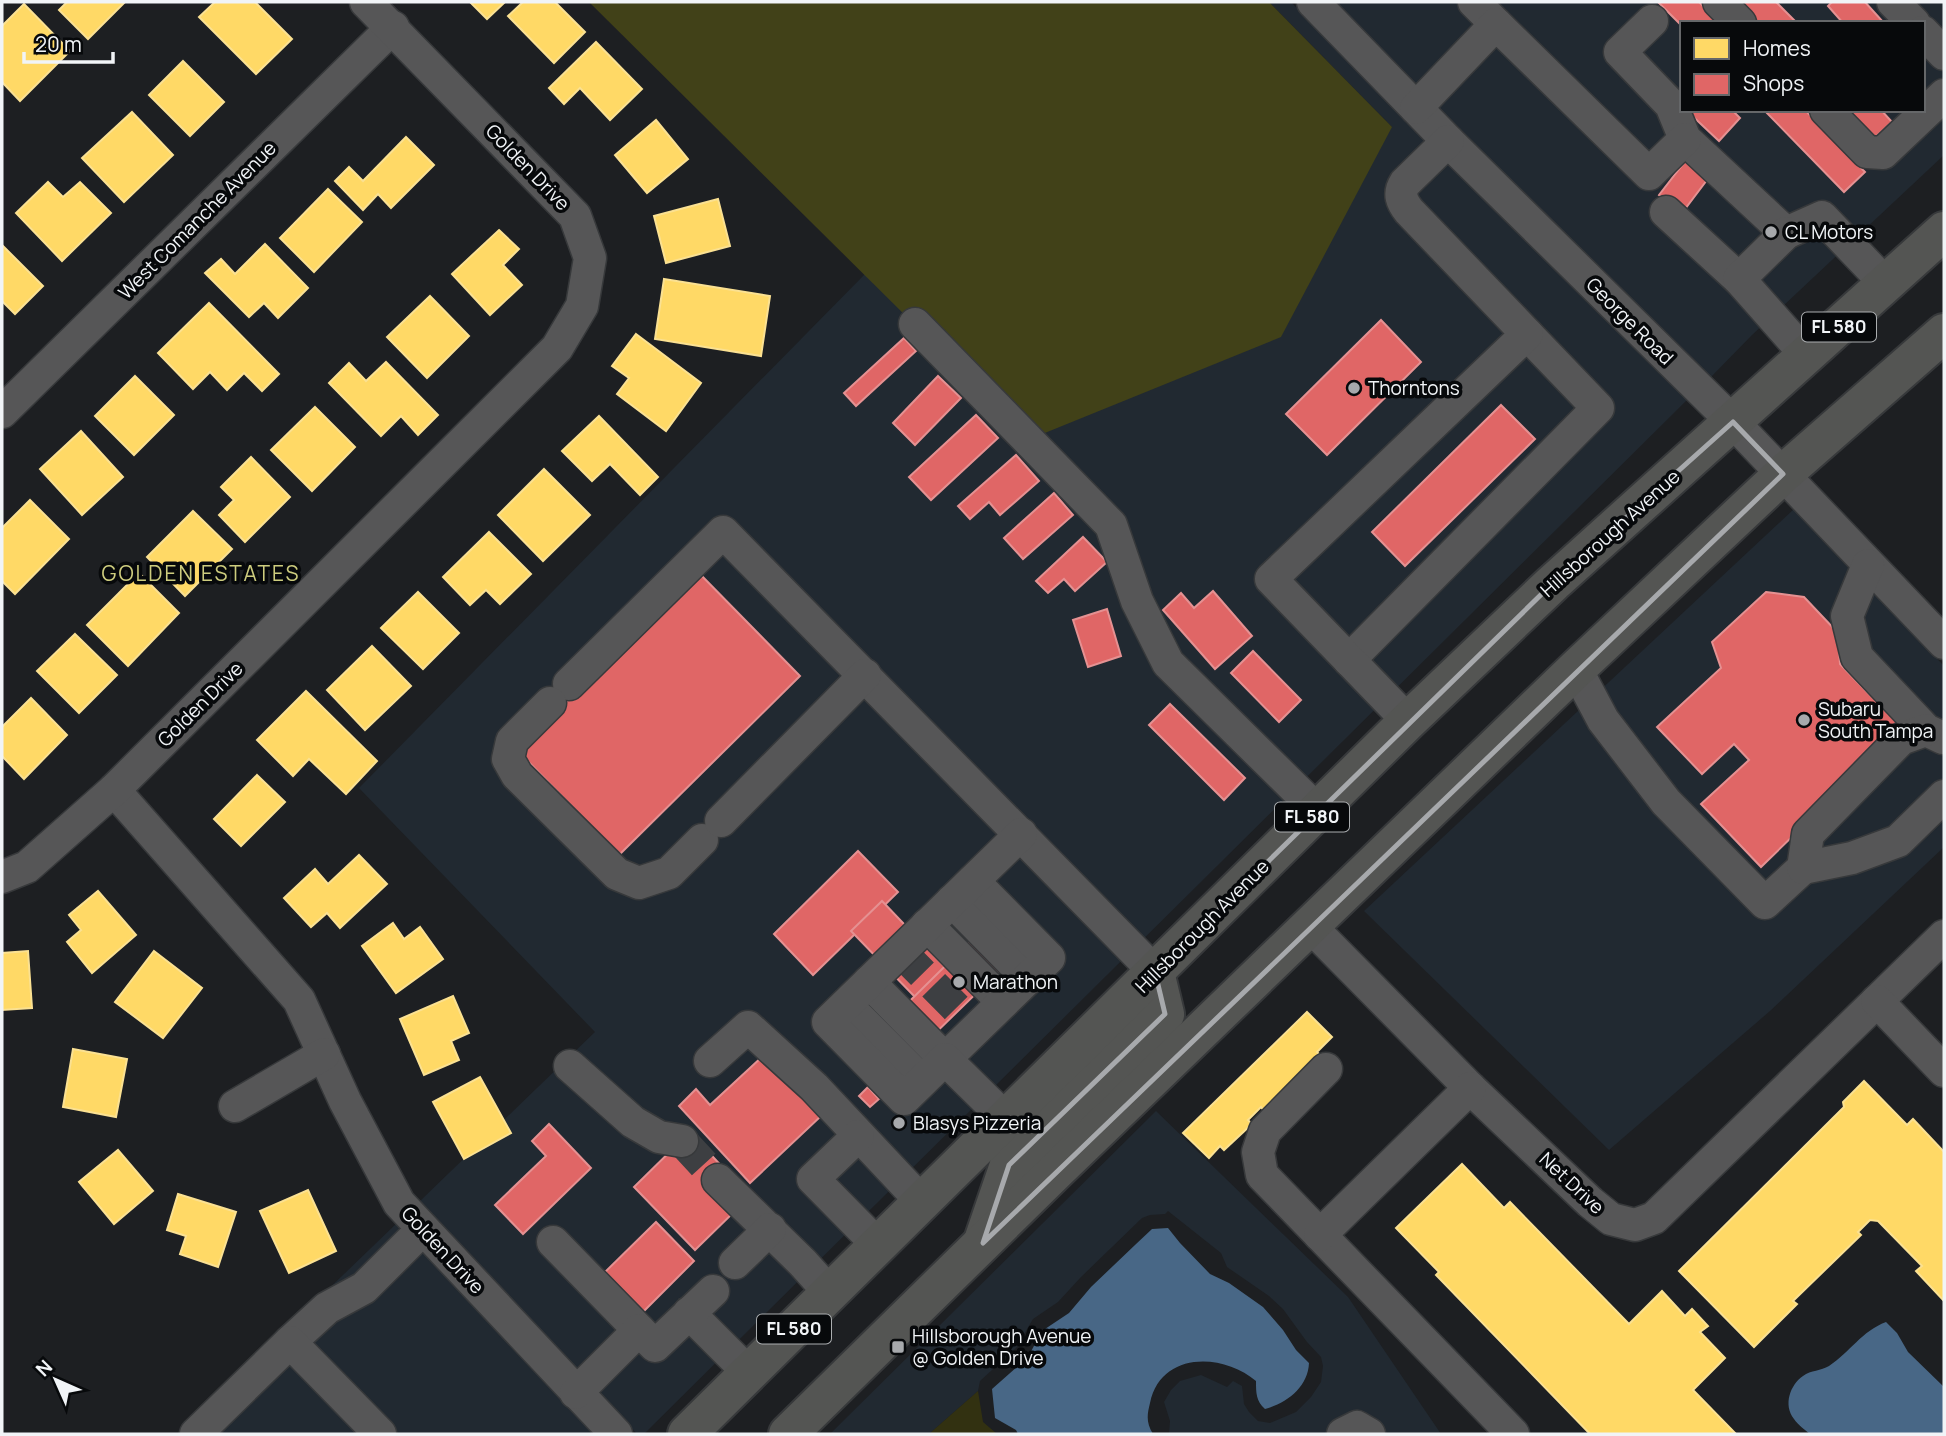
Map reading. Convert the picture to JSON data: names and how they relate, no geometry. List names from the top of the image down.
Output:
{
  "streets": {
    "main road": ["FL 580", "Hillsborough Avenue"],
    "street": [
      "Golden Drive",
      "West Comanche Avenue",
      "George Road",
      "Net Drive"
    ]
  },
  "crossings": [
    ["Golden Drive", "West Comanche Avenue"],
    ["George Road", "Hillsborough Avenue"]
  ],
  "districts": ["GOLDEN ESTATES"],
  "places": {
    "other": [
      "CL Motors",
      "Thorntons",
      "Subaru South Tampa",
      "Marathon",
      "Blasys Pizzeria"
    ],
    "transit": ["Hillsborough Avenue @ Golden Drive"]
  },
  "legend": ["Homes", "Shops"],
  "scale_bar": "20 m",
  "north": "top left"
}
